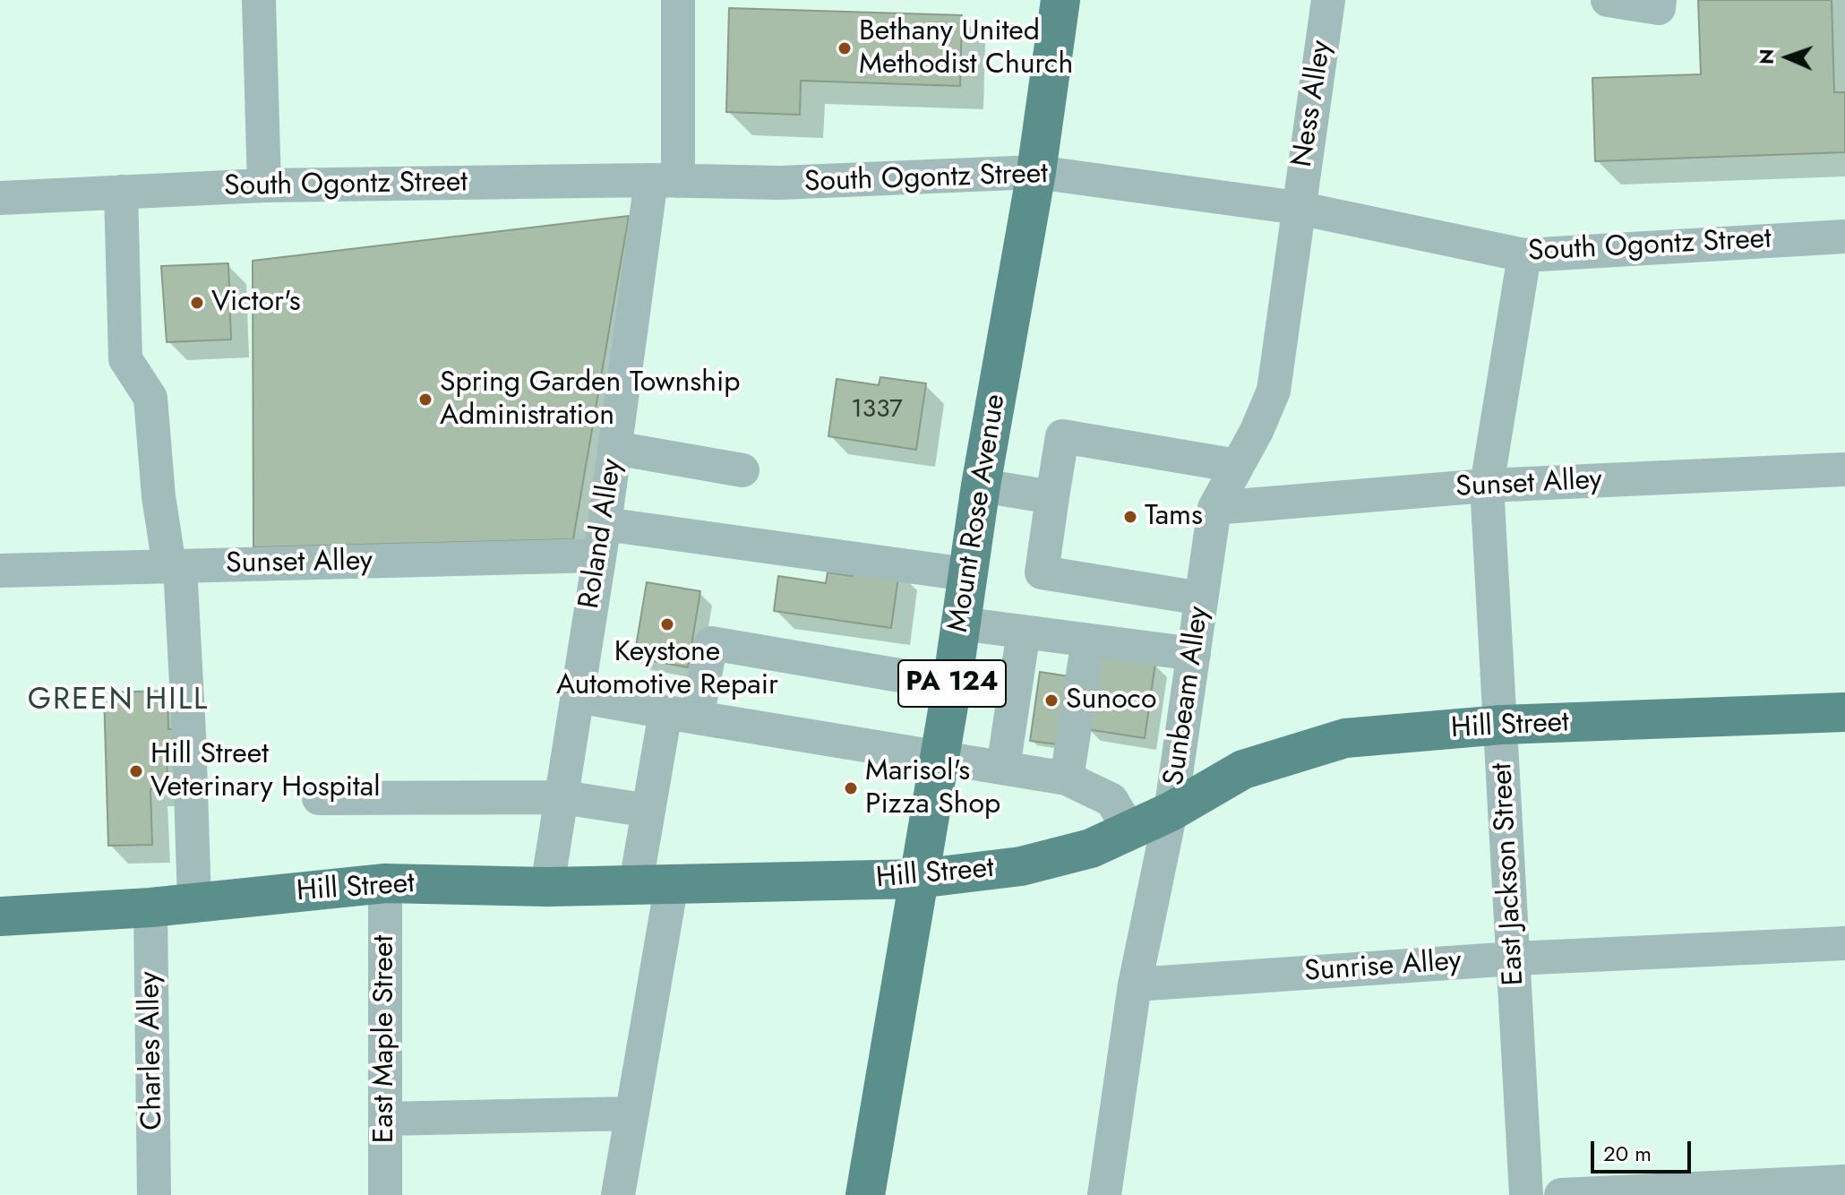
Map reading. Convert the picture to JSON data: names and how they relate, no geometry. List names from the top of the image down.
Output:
{
  "streets": {
    "main road": ["Mount Rose Avenue", "PA 124", "Hill Street"],
    "street": [
      "Ness Alley",
      "South Ogontz Street",
      "Sunset Alley",
      "Roland Alley",
      "Sunbeam Alley",
      "East Jackson Street",
      "Sunrise Alley",
      "East Maple Street",
      "Charles Alley"
    ]
  },
  "crossings": [
    ["Ness Alley", "South Ogontz Street"],
    ["Ness Alley", "Sunbeam Alley"],
    ["South Ogontz Street", "Mount Rose Avenue"],
    ["South Ogontz Street", "Roland Alley"],
    ["South Ogontz Street", "Sunbeam Alley"],
    ["South Ogontz Street", "East Jackson Street"],
    ["Sunset Alley", "Mount Rose Avenue"],
    ["Sunset Alley", "Roland Alley"],
    ["Sunset Alley", "Sunbeam Alley"],
    ["Sunset Alley", "East Jackson Street"],
    ["Mount Rose Avenue", "Hill Street"],
    ["Roland Alley", "Hill Street"],
    ["Sunbeam Alley", "Hill Street"],
    ["Sunbeam Alley", "Sunrise Alley"],
    ["Hill Street", "East Jackson Street"],
    ["Hill Street", "East Maple Street"],
    ["Hill Street", "Charles Alley"],
    ["East Jackson Street", "Sunrise Alley"]
  ],
  "districts": ["GREEN HILL"],
  "places": [
    "Bethany United Methodist Church",
    "Victor's",
    "Spring Garden Township Administration",
    "Tams",
    "Keystone Automotive Repair",
    "Sunoco",
    "Hill Street Veterinary Hospital",
    "Marisol's Pizza Shop"
  ],
  "house_numbers": ["1337"],
  "scale_bar": "20 m",
  "north": "left"
}
